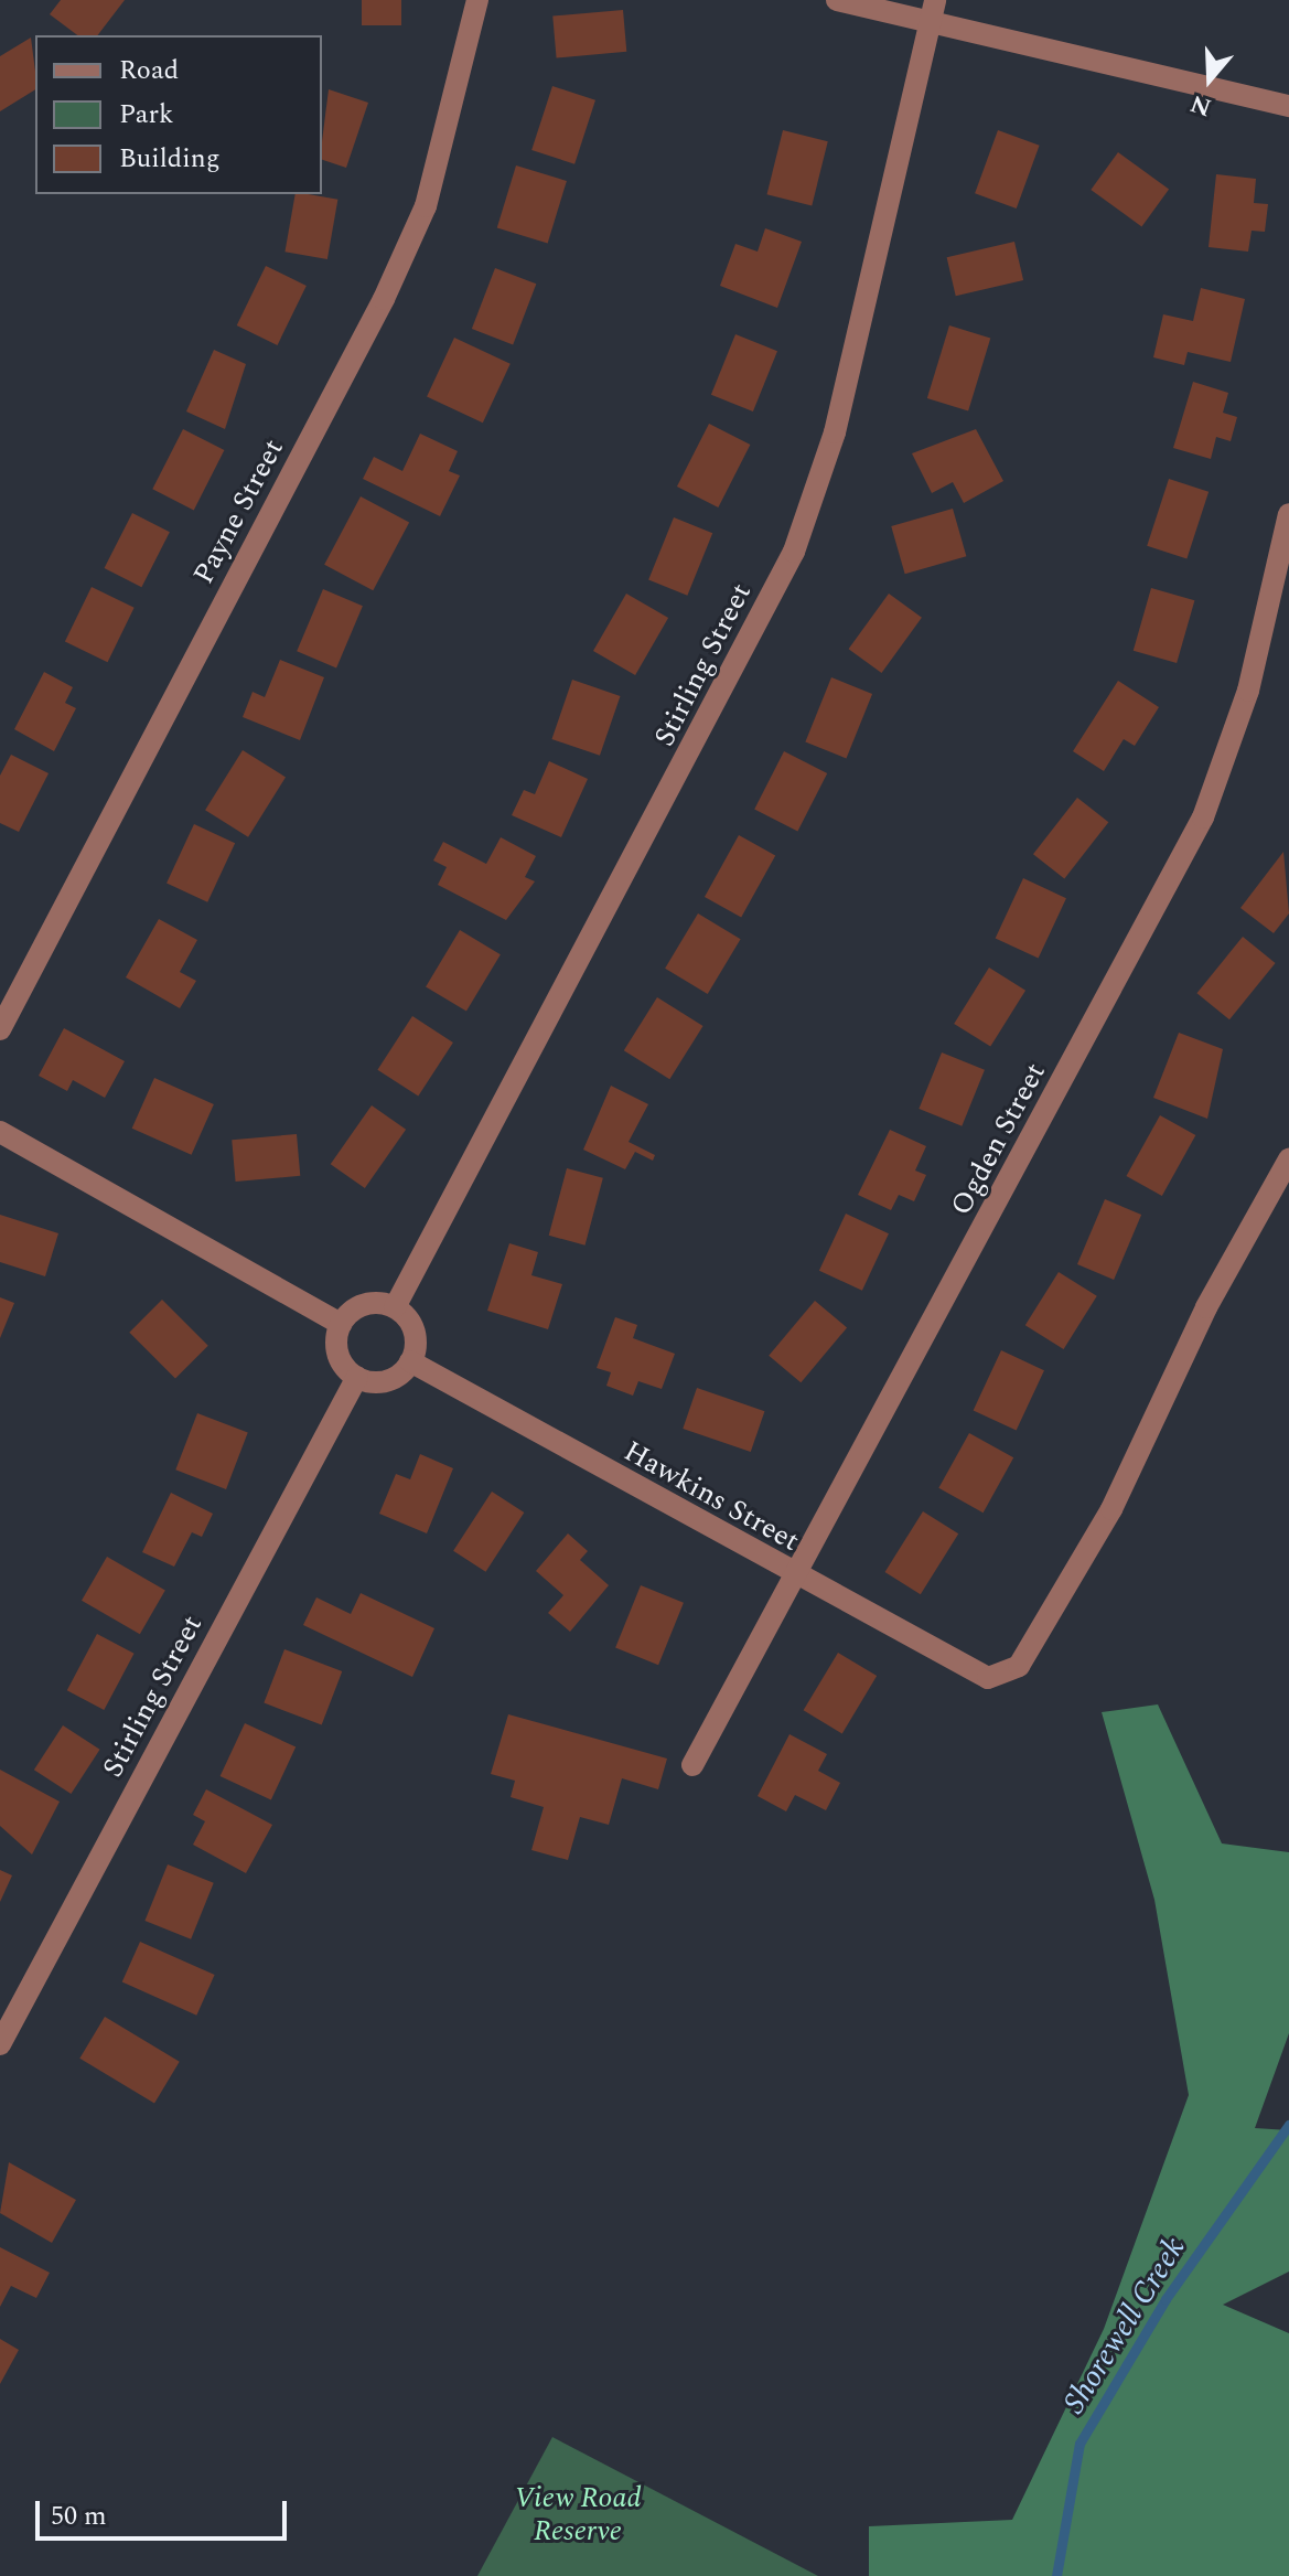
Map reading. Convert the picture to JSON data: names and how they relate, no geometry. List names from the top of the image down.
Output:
{
  "streets": {
    "street": [
      "Payne Street",
      "Stirling Street",
      "Ogden Street",
      "Hawkins Street"
    ]
  },
  "crossings": [
    ["Stirling Street", "Hawkins Street"],
    ["Ogden Street", "Hawkins Street"]
  ],
  "water": ["Shorewell Creek"],
  "parks": ["View Road Reserve"],
  "legend": ["Road", "Park", "Building"],
  "scale_bar": "50 m",
  "north": "bottom"
}
